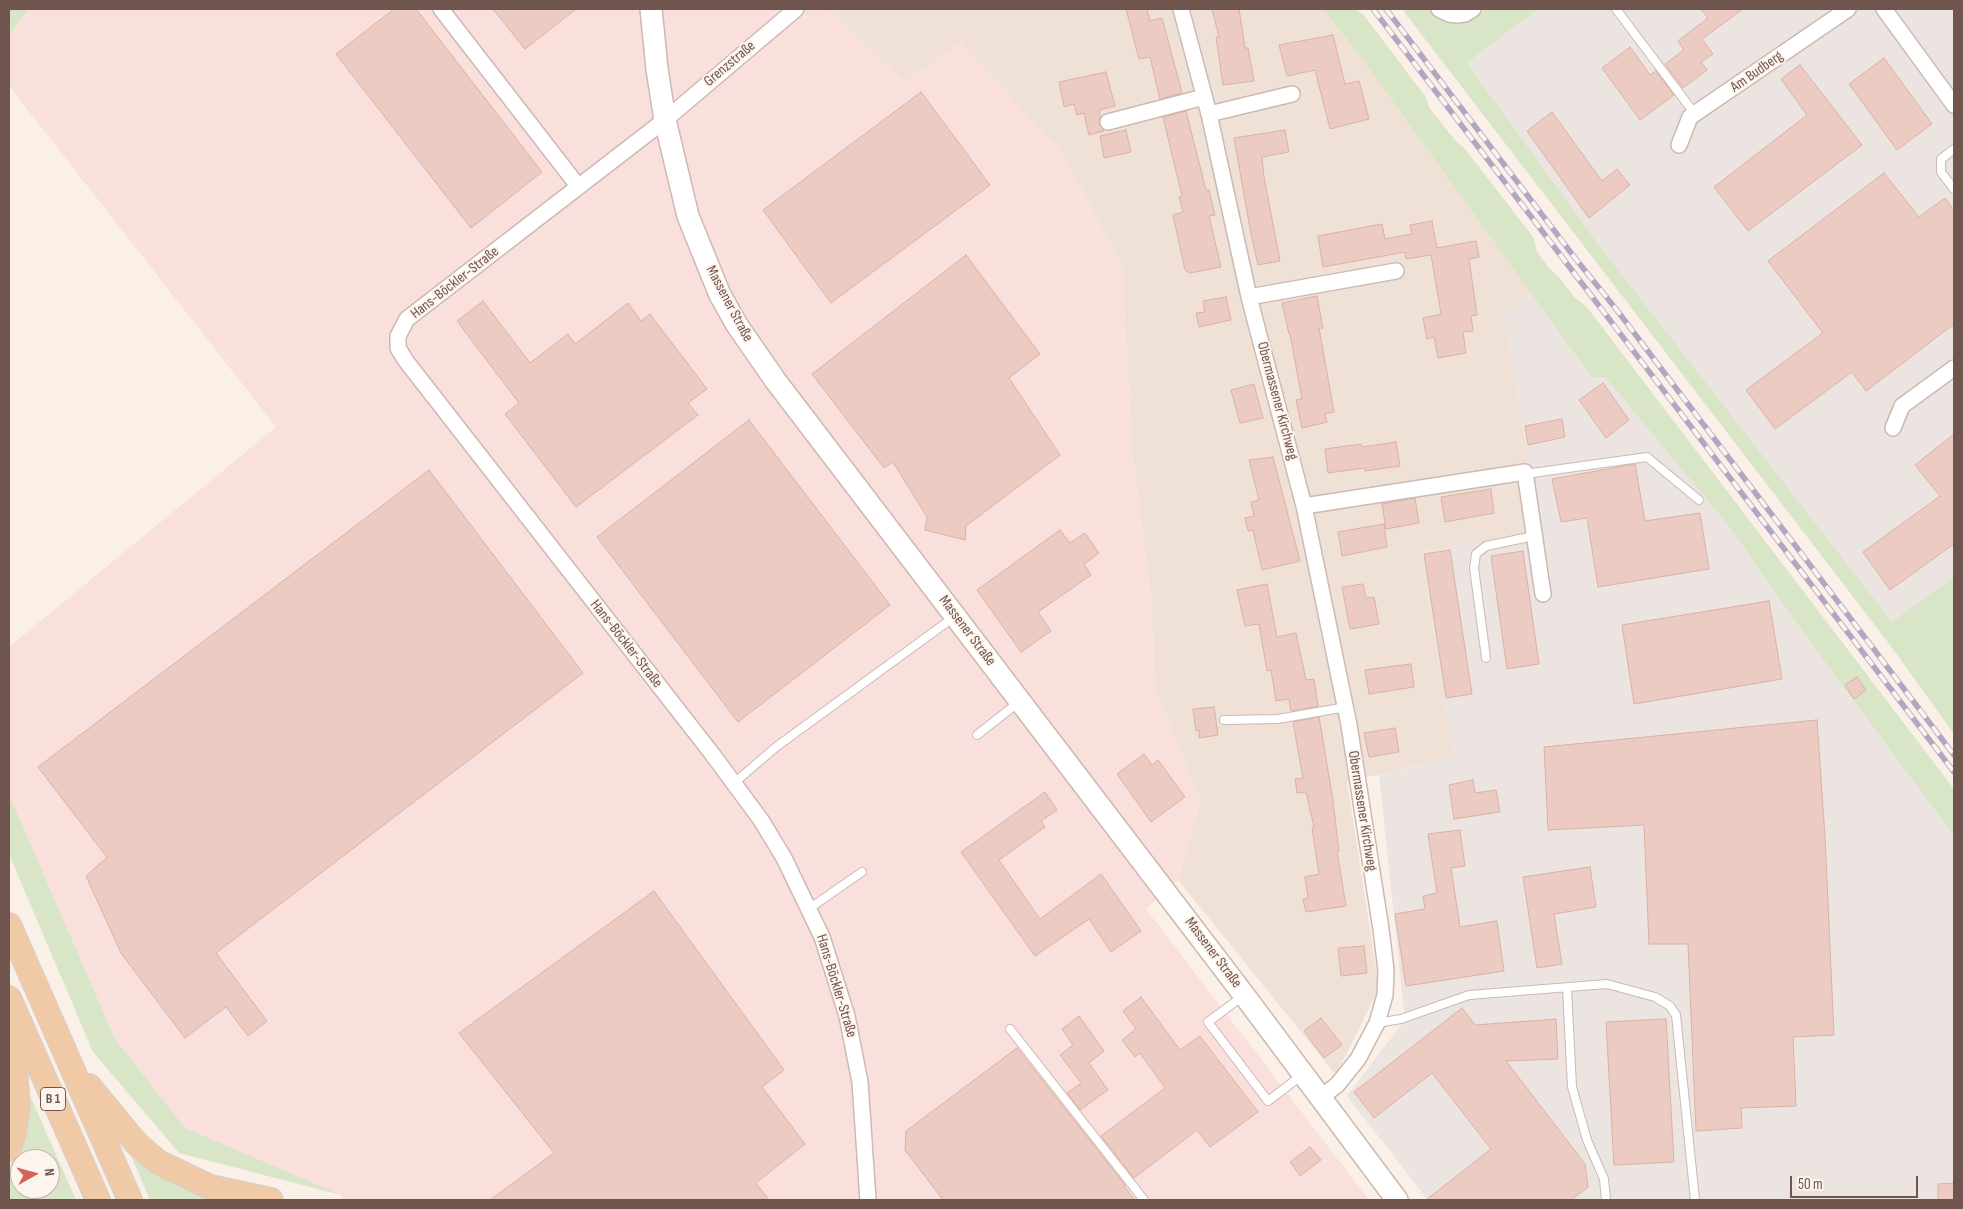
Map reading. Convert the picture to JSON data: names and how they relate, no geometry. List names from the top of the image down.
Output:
{
  "streets": {
    "main road": ["Massener Straße", "B 1"],
    "street": [
      "Grenzstraße",
      "Am Budberg",
      "Hans-Böckler-Straße",
      "Obermassener Kirchweg"
    ]
  },
  "crossings": [
    ["Grenzstraße", "Hans-Böckler-Straße"],
    ["Grenzstraße", "Massener Straße"],
    ["Hans-Böckler-Straße", "Massener Straße"],
    ["Massener Straße", "Obermassener Kirchweg"]
  ],
  "scale_bar": "50 m",
  "north": "right"
}
